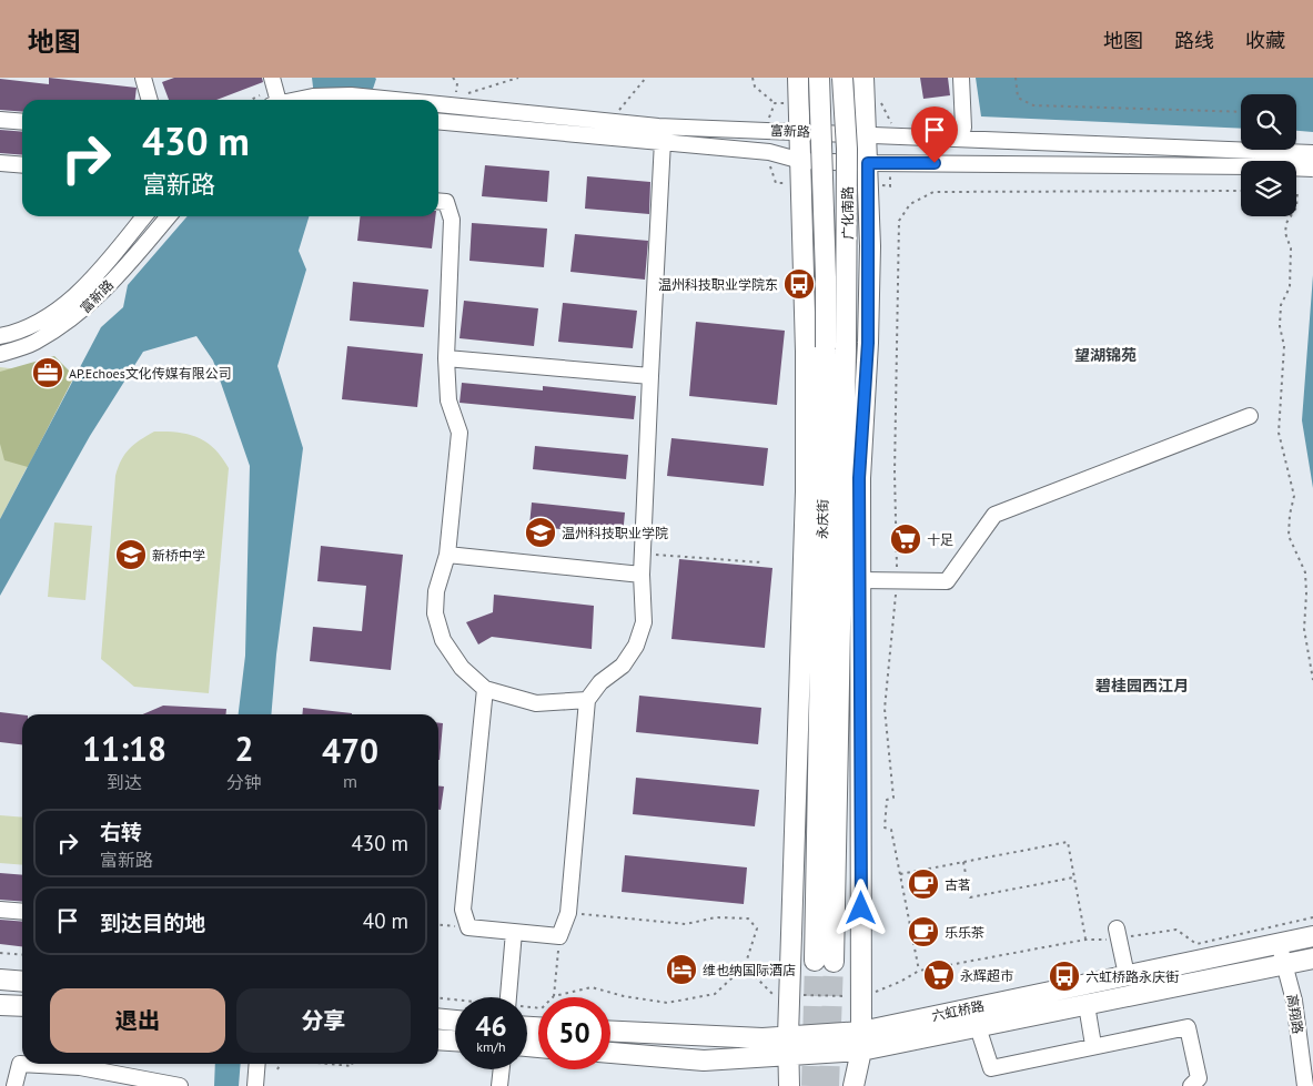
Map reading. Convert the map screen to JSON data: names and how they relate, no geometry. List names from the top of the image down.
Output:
{
  "streets": {
    "main road": ["广化南路", "永庆街", "六虹桥路"],
    "street": ["富新路", "高翔路"]
  },
  "crossings": [
    ["广化南路", "永庆街"],
    ["六虹桥路", "高翔路"]
  ],
  "districts": ["望湖锦苑", "碧桂园西江月"],
  "places": {
    "bus stop": ["温州科技职业学院东", "六虹桥路永庆街"],
    "office": ["AP.Echoes文化传媒有限公司"],
    "school or university": ["温州科技职业学院", "新桥中学"],
    "supermarket": ["十足", "永辉超市"],
    "cafe": ["古茗", "乐乐茶"],
    "hotel": ["维也纳国际酒店"]
  },
  "page": {
    "header": "地图",
    "nav": ["地图", "路线", "收藏"],
    "turn": ["430 m", "富新路"],
    "eta": [
      "11:18",
      "到达",
      "2",
      "分钟",
      "470",
      "m"
    ],
    "list": [
      {
        "name": "右转",
        "note": "富新路",
        "value": "430 m"
      },
      {
        "name": "到达目的地",
        "value": "40 m"
      }
    ],
    "buttons": ["退出", "分享"],
    "speed": "46 km/h",
    "limit": "50"
  }
}
